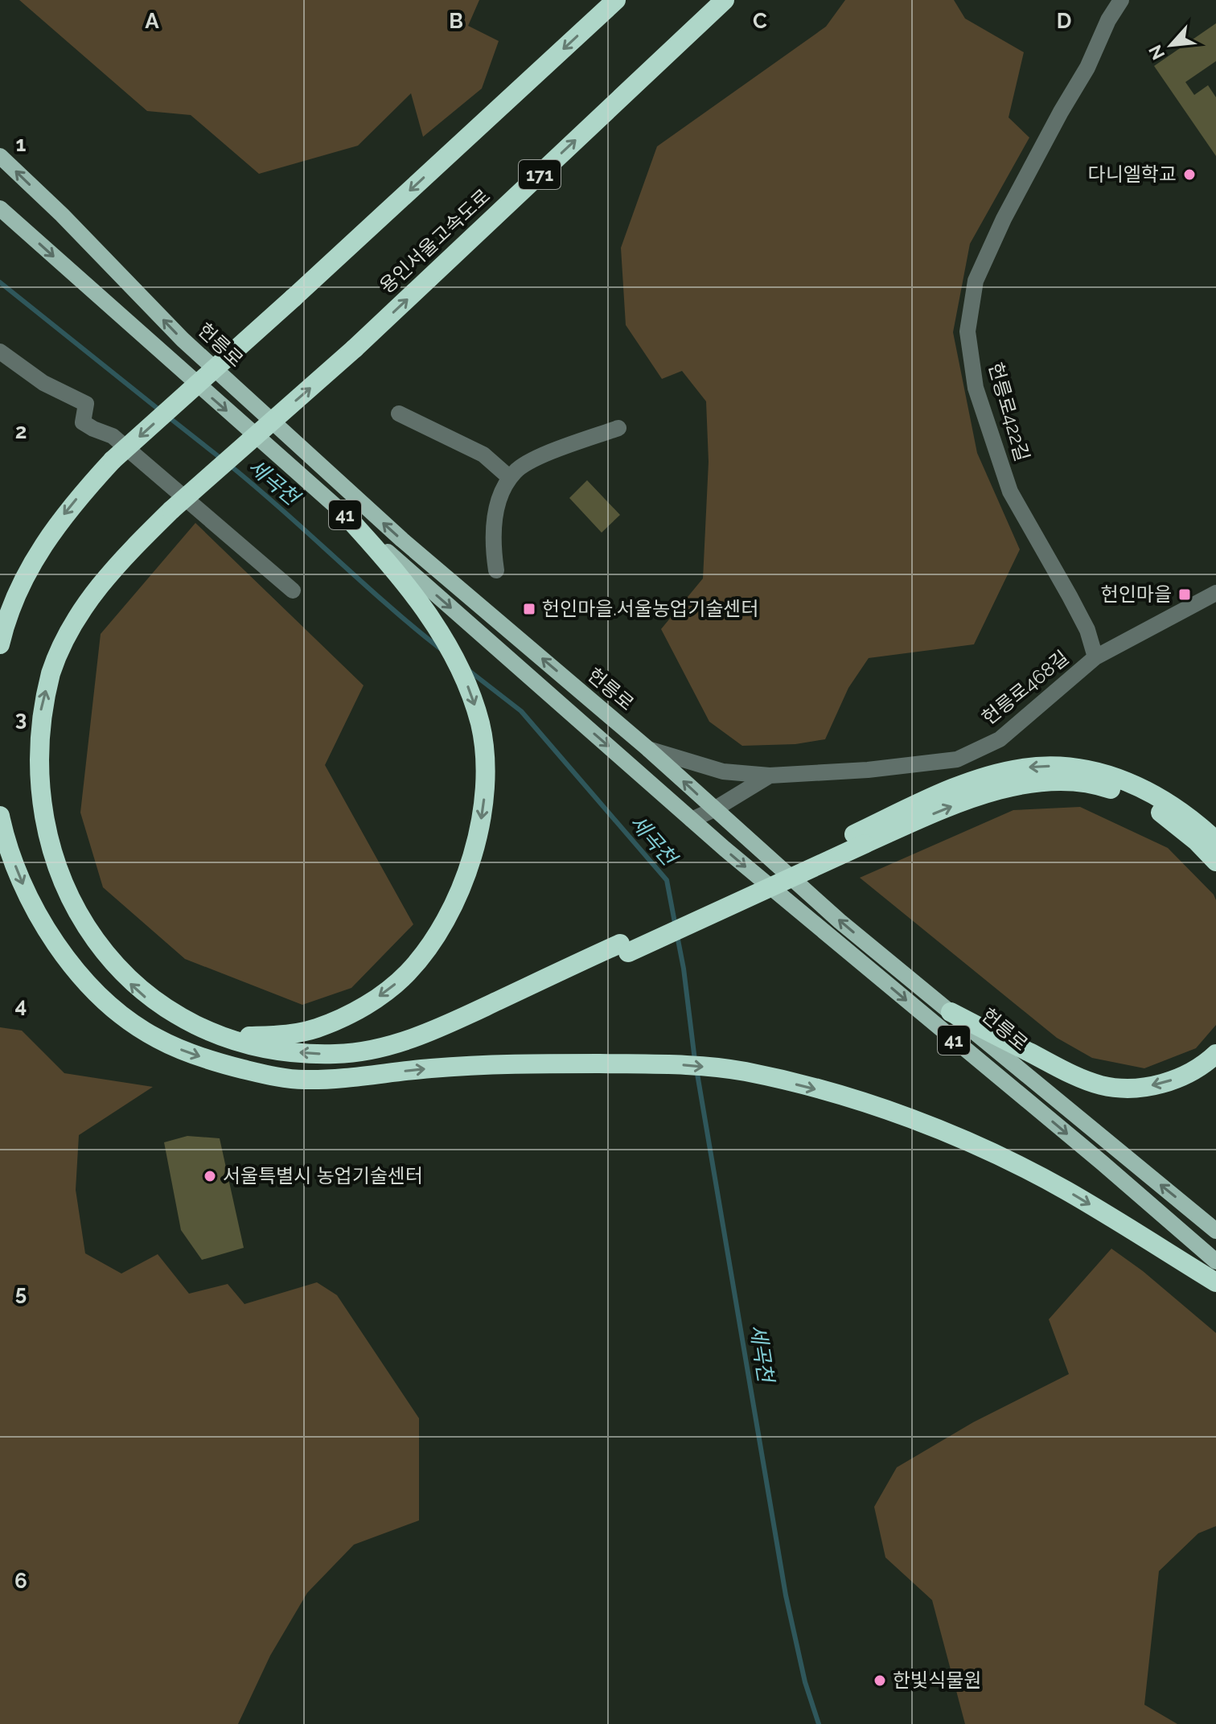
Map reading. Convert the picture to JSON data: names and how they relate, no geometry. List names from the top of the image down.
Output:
{
  "streets": {
    "highway": ["171", "용인서울고속도로"],
    "main road": ["헌릉로", "41"],
    "street": ["헌릉로422길", "헌릉로468길"]
  },
  "crossings": [
    ["헌릉로", "헌릉로468길"],
    ["헌릉로422길", "헌릉로468길"]
  ],
  "water": ["세곡천"],
  "places": {
    "other": ["다니엘학교", "서울특별시 농업기술센터", "한빛식물원"],
    "transit": ["헌인마을", "헌인마을.서울농업기술센터"]
  },
  "north": "bottom left",
  "grid": {
    "columns": [
      "A",
      "B",
      "C",
      "D"
    ],
    "rows": [
      "1",
      "2",
      "3",
      "4",
      "5",
      "6"
    ]
  }
}
